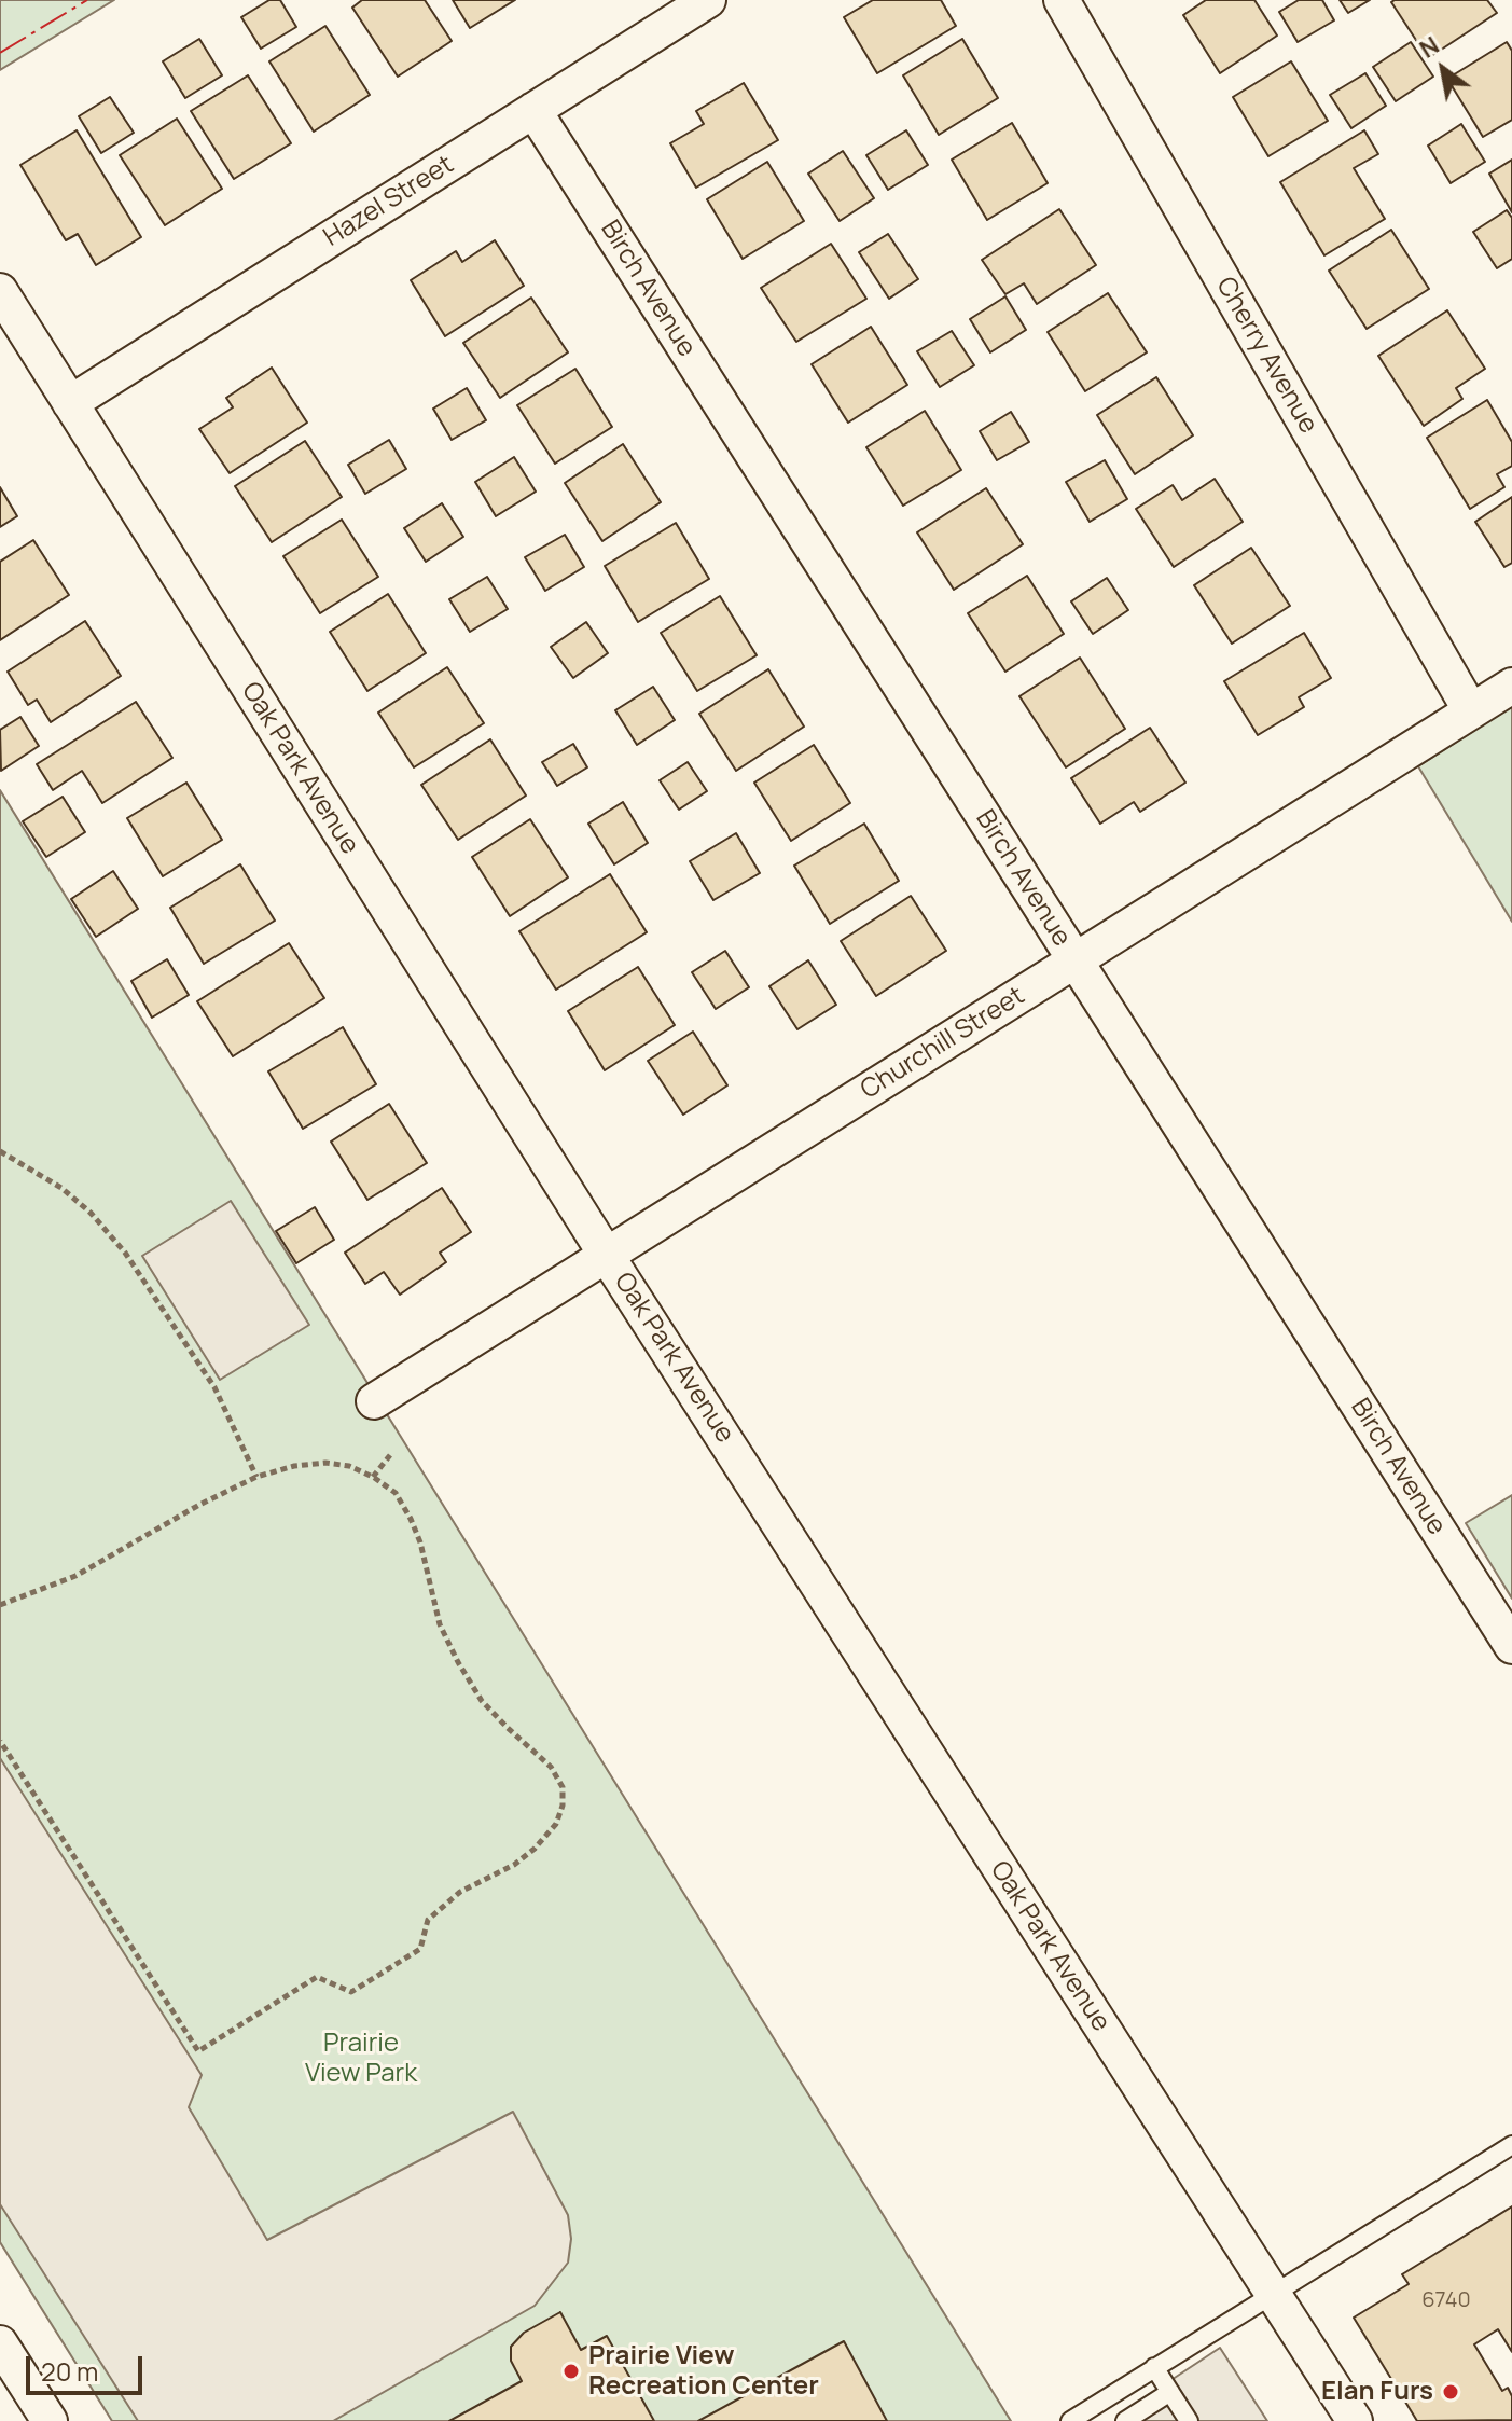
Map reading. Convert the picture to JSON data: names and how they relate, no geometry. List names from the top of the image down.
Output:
{
  "streets": {
    "street": [
      "Hazel Street",
      "Birch Avenue",
      "Cherry Avenue",
      "Oak Park Avenue",
      "Churchill Street"
    ]
  },
  "crossings": [
    ["Hazel Street", "Birch Avenue"],
    ["Hazel Street", "Oak Park Avenue"],
    ["Birch Avenue", "Churchill Street"],
    ["Cherry Avenue", "Churchill Street"],
    ["Oak Park Avenue", "Churchill Street"]
  ],
  "parks": ["Prairie View Park"],
  "places": ["Prairie View Recreation Center", "Elan Furs"],
  "house_numbers": ["6740"],
  "scale_bar": "20 m",
  "north": "top left"
}
